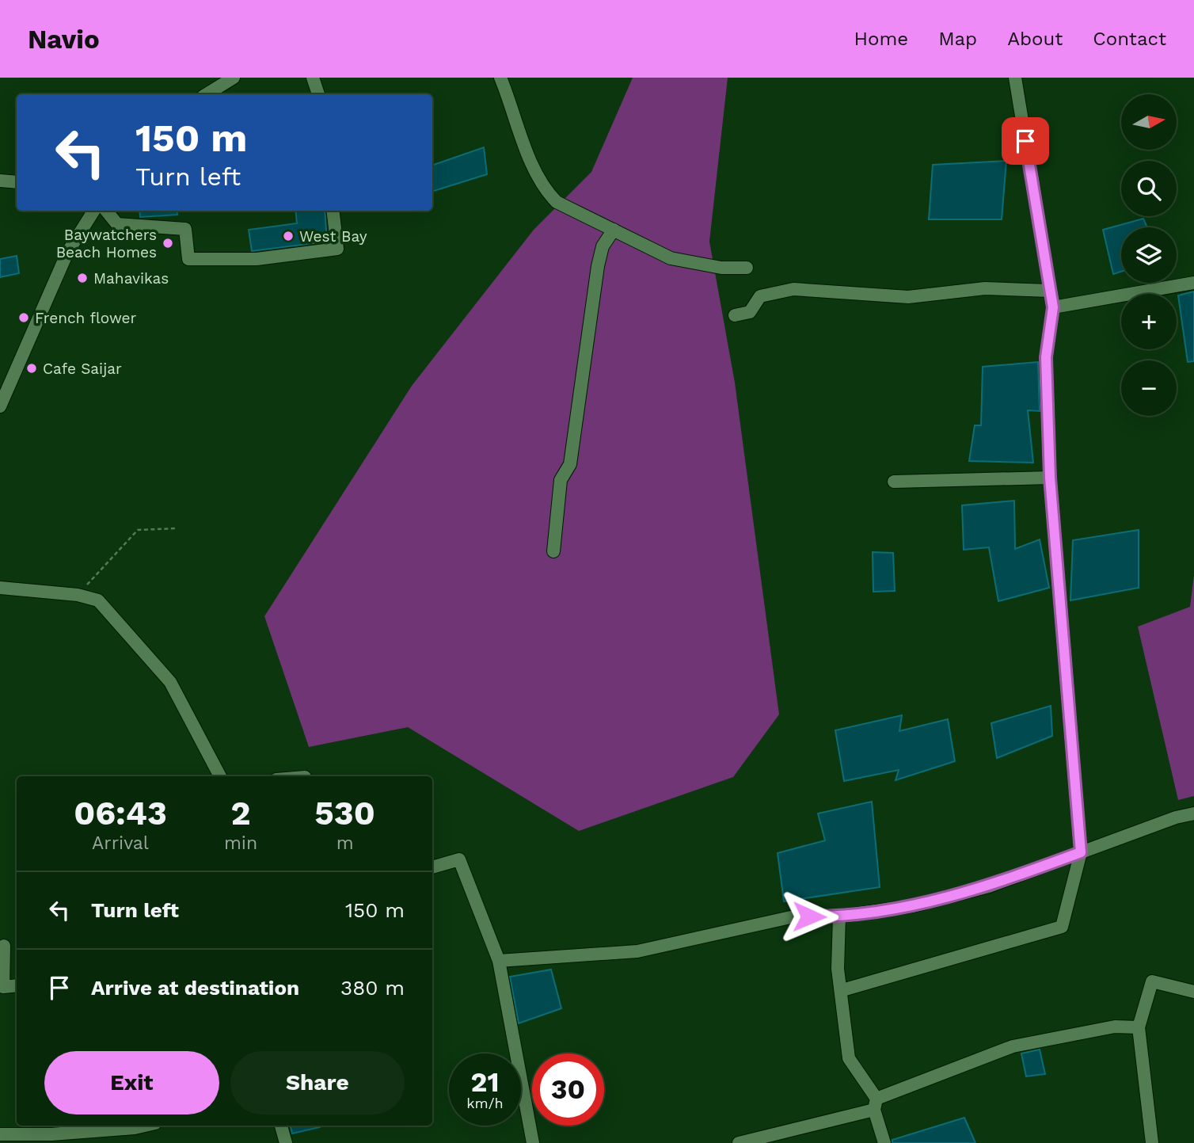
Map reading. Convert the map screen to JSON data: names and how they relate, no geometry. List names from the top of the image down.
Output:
{
  "places": [
    "West Bay",
    "Baywatchers Beach Homes",
    "Mahavikas",
    "French flower",
    "Cafe Saijar"
  ],
  "north": "right",
  "page": {
    "header": "Navio",
    "nav": [
      "Home",
      "Map",
      "About",
      "Contact"
    ],
    "map_buttons": ["+", "−"],
    "turn": ["150 m", "Turn left"],
    "eta": [
      "06:43",
      "Arrival",
      "2",
      "min",
      "530",
      "m"
    ],
    "list": [
      {
        "name": "Turn left",
        "value": "150 m"
      },
      {
        "name": "Arrive at destination",
        "value": "380 m"
      }
    ],
    "buttons": ["Exit", "Share"],
    "speed": "21 km/h",
    "limit": "30"
  }
}
